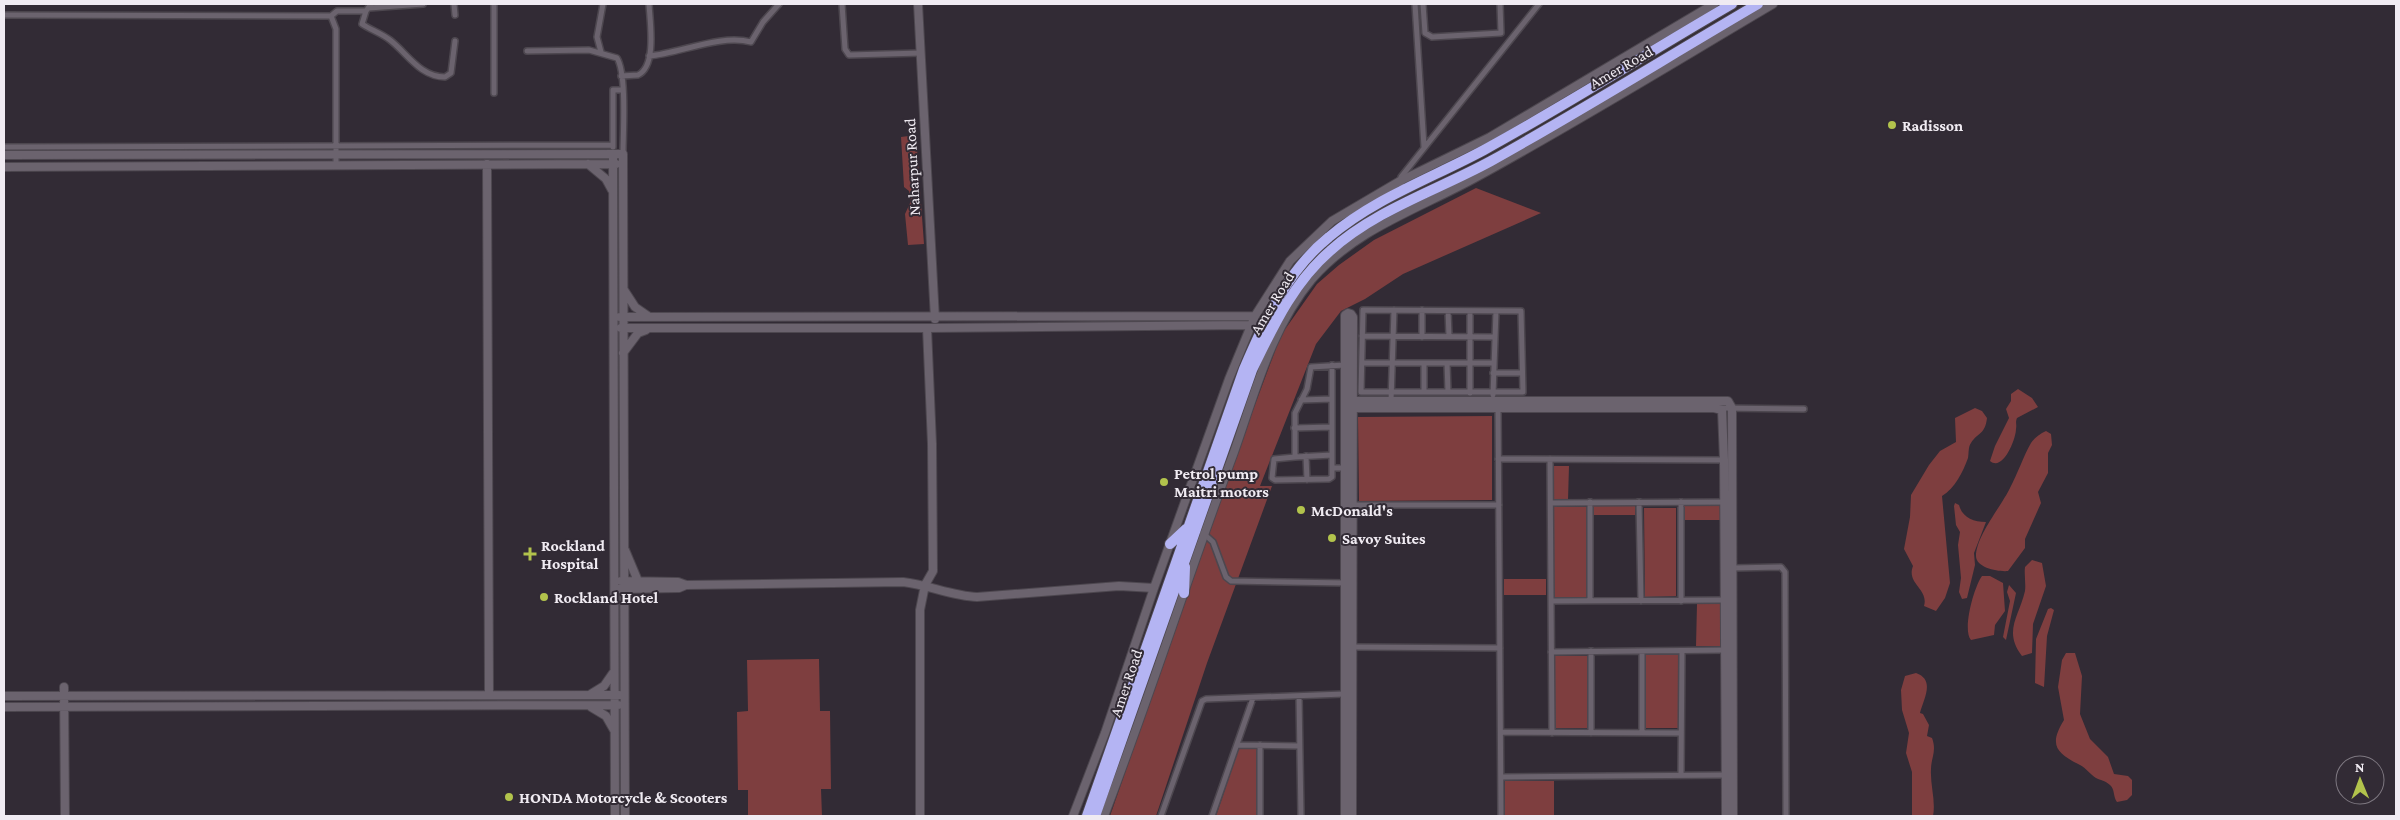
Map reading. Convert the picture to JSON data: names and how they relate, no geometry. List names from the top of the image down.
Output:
{
  "streets": {
    "highway": ["Amer Road"],
    "street": ["Naharpur Road"]
  },
  "places": {
    "other": [
      "Radisson",
      "Petrol pump Maitri motors",
      "McDonald's",
      "Savoy Suites",
      "Rockland Hotel",
      "HONDA Motorcycle & Scooters"
    ],
    "health": ["Rockland Hospital"]
  },
  "north": "top"
}
